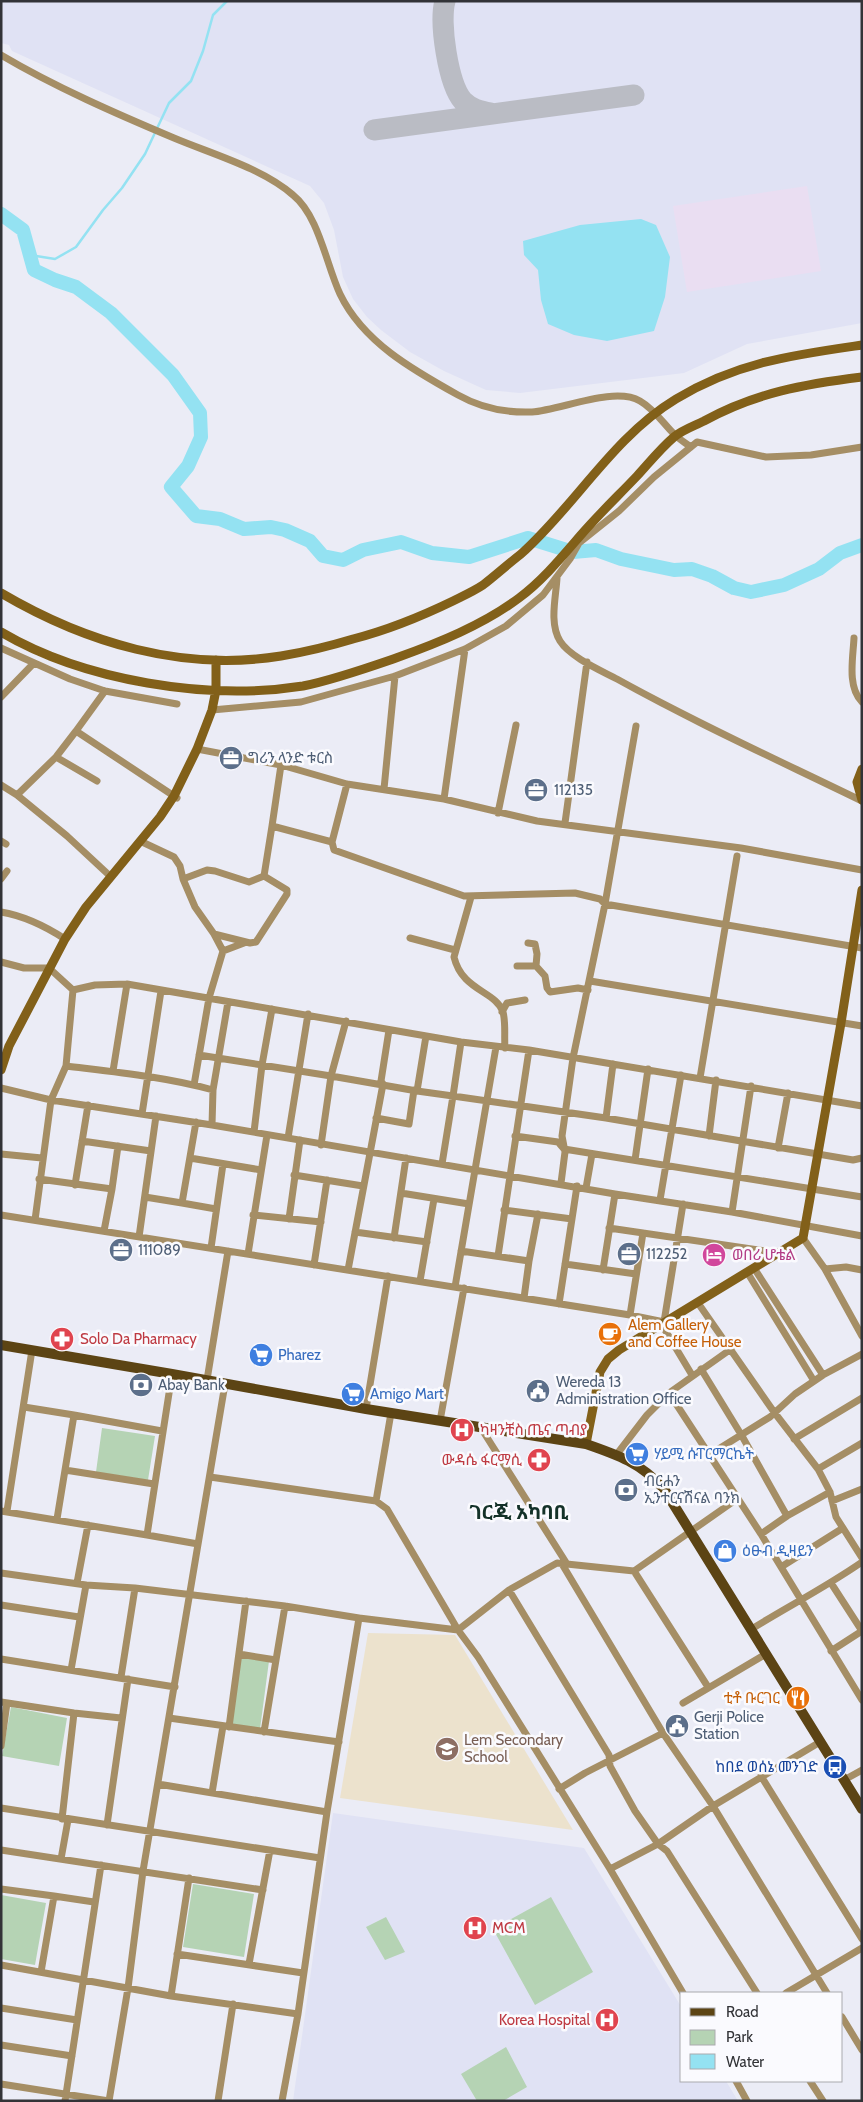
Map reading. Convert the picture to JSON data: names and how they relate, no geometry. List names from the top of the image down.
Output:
{
  "districts": ["ገርጂ አካባቢ"],
  "places": {
    "office": [
      "ግሪን ላንድ ቱርስ",
      "112135",
      "111089",
      "112252"
    ],
    "hotel": ["ወበሪ ሆቴል"],
    "cafe": ["Alem Gallery and Coffee House"],
    "pharmacy": ["Solo Da Pharmacy", "ውዳሴ ፋርማሲ"],
    "supermarket": ["Pharez", "Amigo Mart", "ሃይሚ ሱፐርማርኬት"],
    "bank": ["Abay Bank", "ብርሐን ኢንተርናሽናል ባንክ"],
    "public building": ["Wereda 13 Administration Office", "Gerji Police Station"],
    "hospital": ["ካዛንቺስ ጤና ጣብያ", "MCM", "Korea Hospital"],
    "shop": ["ዕፁብ ዲዛይን"],
    "restaurant": ["ቲቶ ቡርገር"],
    "school or university": ["Lem Secondary School"],
    "bus stop": ["ከበደ ወሰኔ መንገድ"]
  },
  "legend": ["Road", "Park", "Water"]
}
